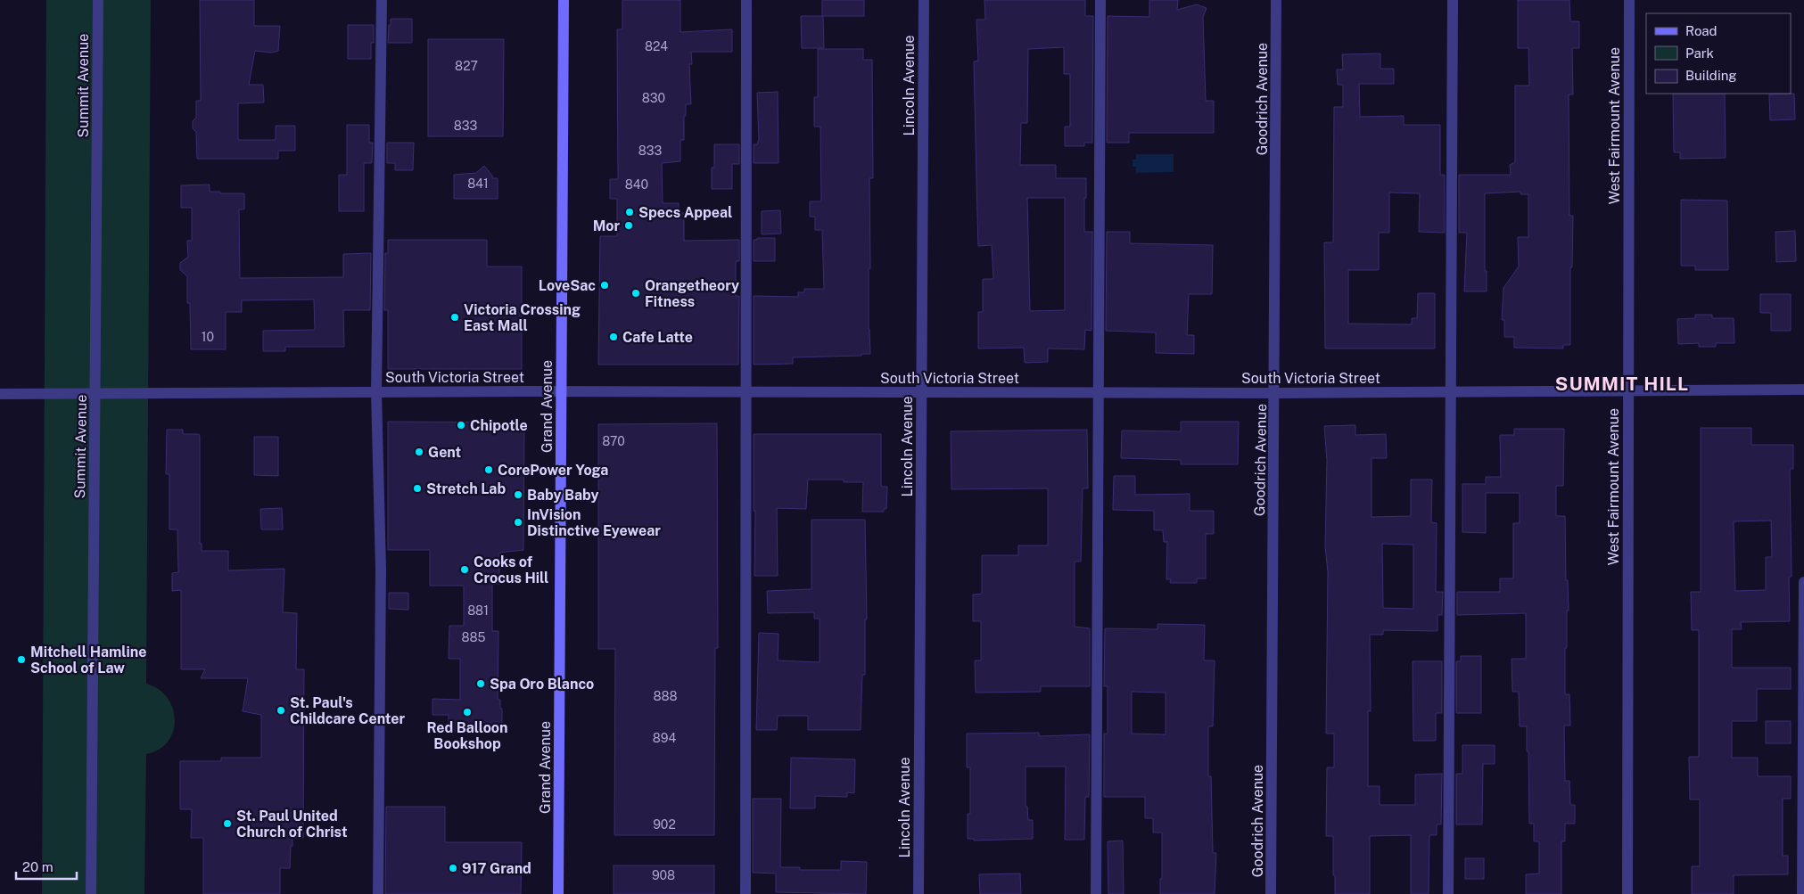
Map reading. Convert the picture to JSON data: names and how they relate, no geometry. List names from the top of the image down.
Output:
{
  "streets": {
    "main road": ["Grand Avenue"],
    "street": [
      "Summit Avenue",
      "Lincoln Avenue",
      "Goodrich Avenue",
      "West Fairmount Avenue",
      "South Victoria Street"
    ]
  },
  "crossings": [
    ["Summit Avenue", "South Victoria Street"],
    ["Lincoln Avenue", "South Victoria Street"],
    ["Goodrich Avenue", "South Victoria Street"],
    ["West Fairmount Avenue", "South Victoria Street"],
    ["South Victoria Street", "Grand Avenue"]
  ],
  "districts": ["SUMMIT HILL"],
  "places": [
    "Specs Appeal",
    "Mor",
    "LoveSac",
    "Orangetheory Fitness",
    "Victoria Crossing East Mall",
    "Cafe Latte",
    "Chipotle",
    "Gent",
    "CorePower Yoga",
    "Stretch Lab",
    "Baby Baby",
    "InVision Distinctive Eyewear",
    "Cooks of Crocus Hill",
    "Mitchell Hamline School of Law",
    "Spa Oro Blanco",
    "St. Paul's Childcare Center",
    "Red Balloon Bookshop",
    "St. Paul United Church of Christ",
    "917 Grand"
  ],
  "house_numbers": [
    "824",
    "827",
    "830",
    "833",
    "833",
    "841",
    "840",
    "10",
    "870",
    "881",
    "885",
    "888",
    "894",
    "902",
    "908"
  ],
  "legend": ["Road", "Park", "Building"],
  "scale_bar": "20 m"
}
